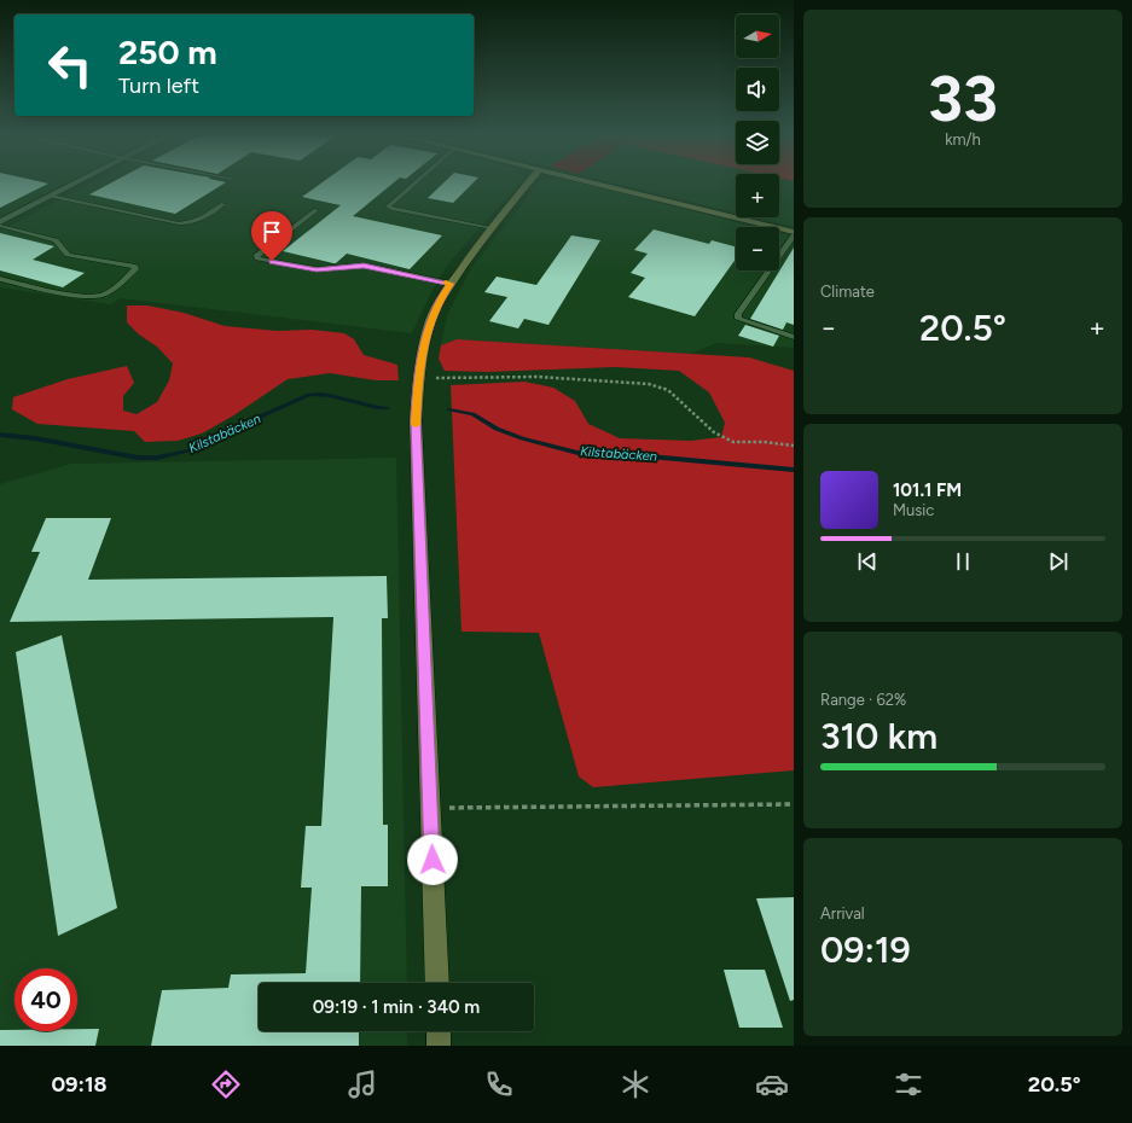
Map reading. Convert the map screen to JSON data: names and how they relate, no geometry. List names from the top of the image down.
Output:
{
  "water": ["Kilstabäcken"],
  "north": "right",
  "page": {
    "tile": [
      ["33", "km/h"],
      "Climate",
      ["Range · 62%", "310 km"],
      ["Arrival", "09:19"]
    ],
    "map_buttons": ["+", "−"],
    "turn": ["250 m", "Turn left"],
    "heat": ["−", "20.5°", "+"],
    "song": ["101.1 FM", "Music"],
    "limit": "40",
    "trip": "09:19 · 1 min · 340 m",
    "tabs": ["09:18", "20.5°"]
  }
}
